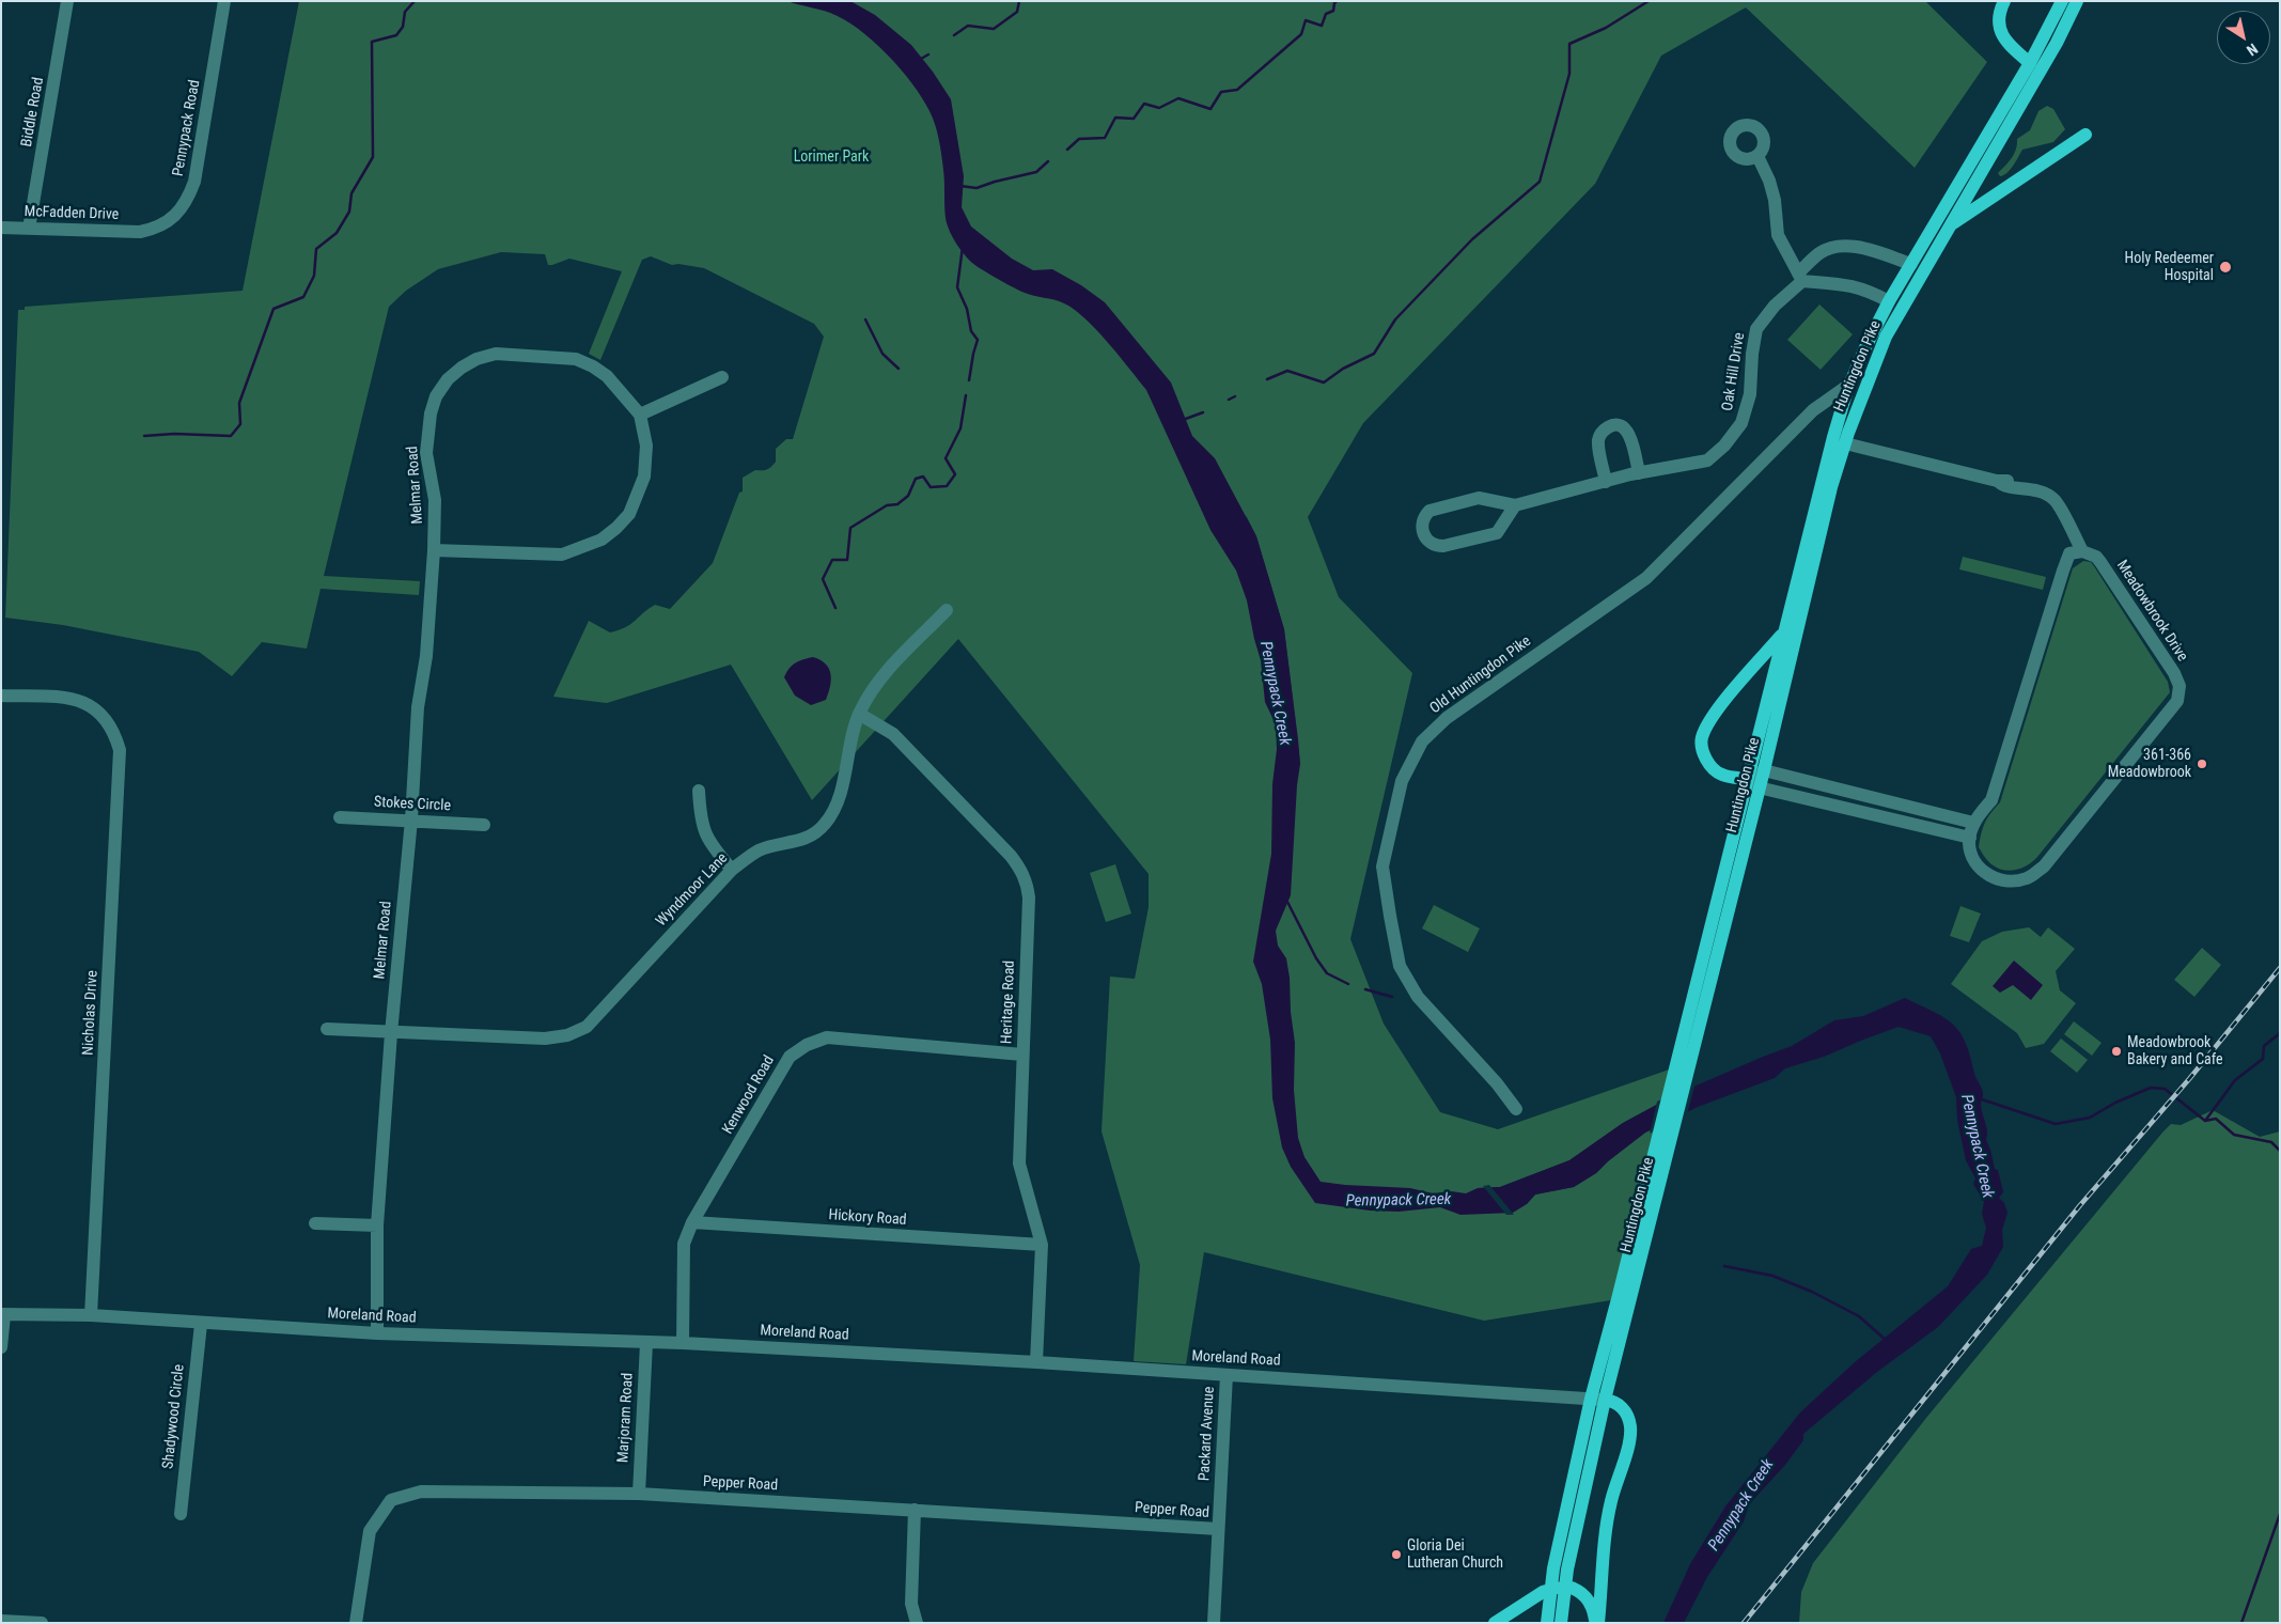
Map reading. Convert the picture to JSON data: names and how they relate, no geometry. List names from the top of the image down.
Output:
{
  "streets": {
    "main road": ["Huntingdon Pike"],
    "street": [
      "Biddle Road",
      "Pennypack Road",
      "McFadden Drive",
      "Oak Hill Drive",
      "Melmar Road",
      "Meadowbrook Drive",
      "Old Huntingdon Pike",
      "Stokes Circle",
      "Wyndmoor Lane",
      "Heritage Road",
      "Nicholas Drive",
      "Kenwood Road",
      "Hickory Road",
      "Moreland Road",
      "Shadywood Circle",
      "Marjoram Road",
      "Packard Avenue",
      "Pepper Road"
    ]
  },
  "crossings": [
    ["Biddle Road", "McFadden Drive"],
    ["Pennypack Road", "McFadden Drive"],
    ["Huntingdon Pike", "Oak Hill Drive"],
    ["Huntingdon Pike", "Meadowbrook Drive"],
    ["Huntingdon Pike", "Old Huntingdon Pike"],
    ["Huntingdon Pike", "Moreland Road"],
    ["Melmar Road", "Stokes Circle"],
    ["Melmar Road", "Wyndmoor Lane"],
    ["Melmar Road", "Moreland Road"],
    ["Wyndmoor Lane", "Heritage Road"],
    ["Heritage Road", "Kenwood Road"],
    ["Heritage Road", "Hickory Road"],
    ["Heritage Road", "Moreland Road"],
    ["Nicholas Drive", "Moreland Road"],
    ["Kenwood Road", "Hickory Road"],
    ["Kenwood Road", "Moreland Road"],
    ["Moreland Road", "Shadywood Circle"],
    ["Moreland Road", "Marjoram Road"],
    ["Moreland Road", "Packard Avenue"],
    ["Marjoram Road", "Pepper Road"],
    ["Packard Avenue", "Pepper Road"]
  ],
  "water": ["Pennypack Creek"],
  "parks": ["Lorimer Park"],
  "places": [
    "Holy Redeemer Hospital",
    "361-366 Meadowbrook",
    "Meadowbrook Bakery and Cafe",
    "Gloria Dei Lutheran Church"
  ],
  "north": "bottom right"
}
